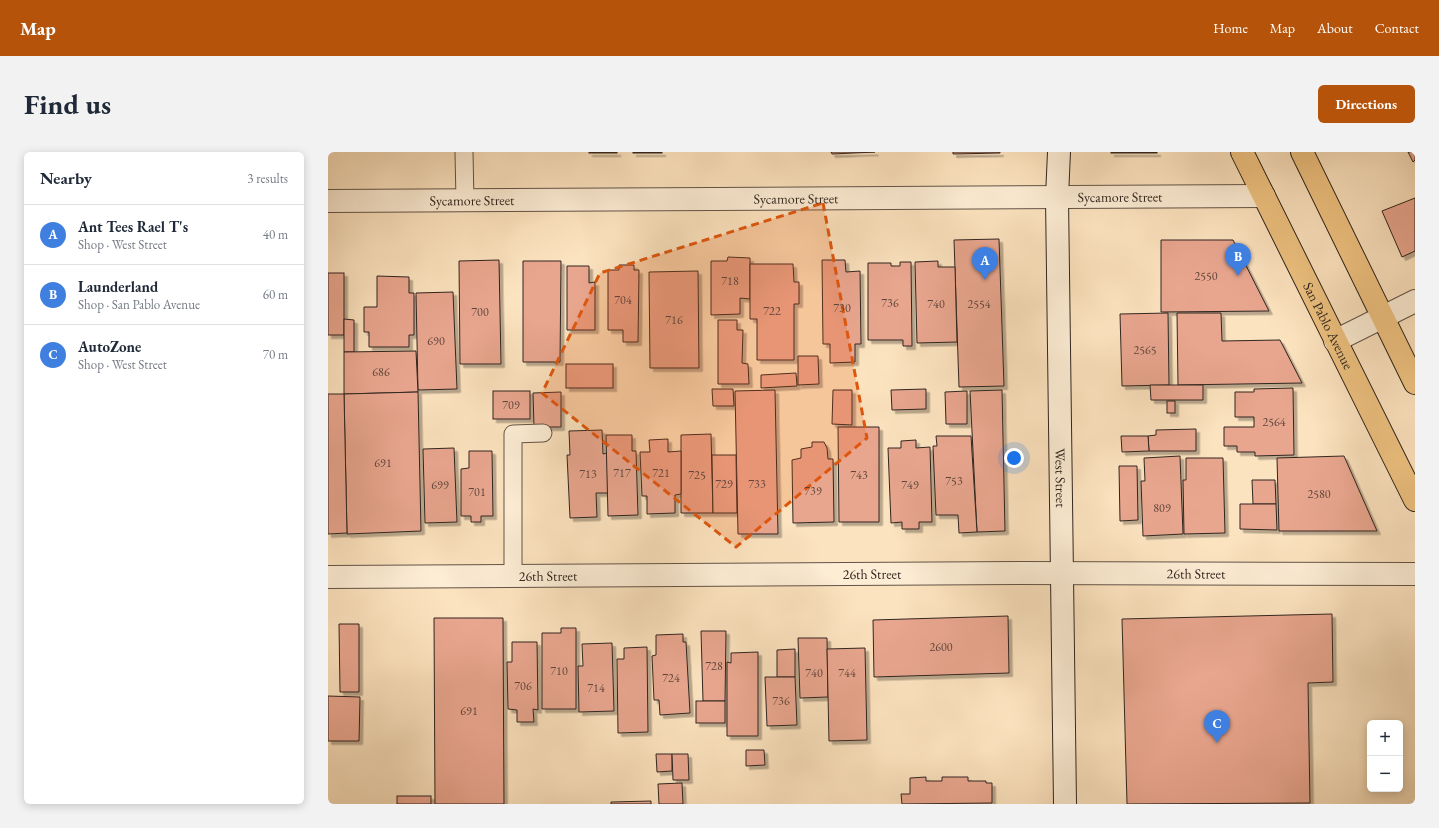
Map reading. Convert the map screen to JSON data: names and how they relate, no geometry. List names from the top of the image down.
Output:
{
  "streets": {
    "main road": ["San Pablo Avenue"],
    "street": ["Sycamore Street", "West Street", "26th Street"]
  },
  "crossings": [
    ["Sycamore Street", "San Pablo Avenue"],
    ["Sycamore Street", "West Street"],
    ["West Street", "26th Street"]
  ],
  "house_numbers": [
    "2550",
    "718",
    "704",
    "736",
    "740",
    "2554",
    "730",
    "722",
    "700",
    "716",
    "690",
    "2565",
    "686",
    "709",
    "2564",
    "691",
    "717",
    "721",
    "713",
    "725",
    "743",
    "753",
    "729",
    "733",
    "699",
    "749",
    "739",
    "701",
    "2580",
    "809",
    "2600",
    "728",
    "710",
    "740",
    "744",
    "724",
    "706",
    "714",
    "736",
    "691"
  ],
  "page": {
    "header": "Map",
    "nav": [
      "Home",
      "Map",
      "About",
      "Contact"
    ],
    "buttons": "Directions",
    "title": "Find us",
    "heading": ["Nearby", "3 results"],
    "list": [
      {
        "mark": "A",
        "name": "Ant Tees Rael T's",
        "note": "Shop · West Street",
        "value": "40 m"
      },
      {
        "mark": "B",
        "name": "Launderland",
        "note": "Shop · San Pablo Avenue",
        "value": "60 m"
      },
      {
        "mark": "C",
        "name": "AutoZone",
        "note": "Shop · West Street",
        "value": "70 m"
      }
    ],
    "pins": ["B", "A", "C"],
    "map_buttons": ["+", "−"]
  }
}
